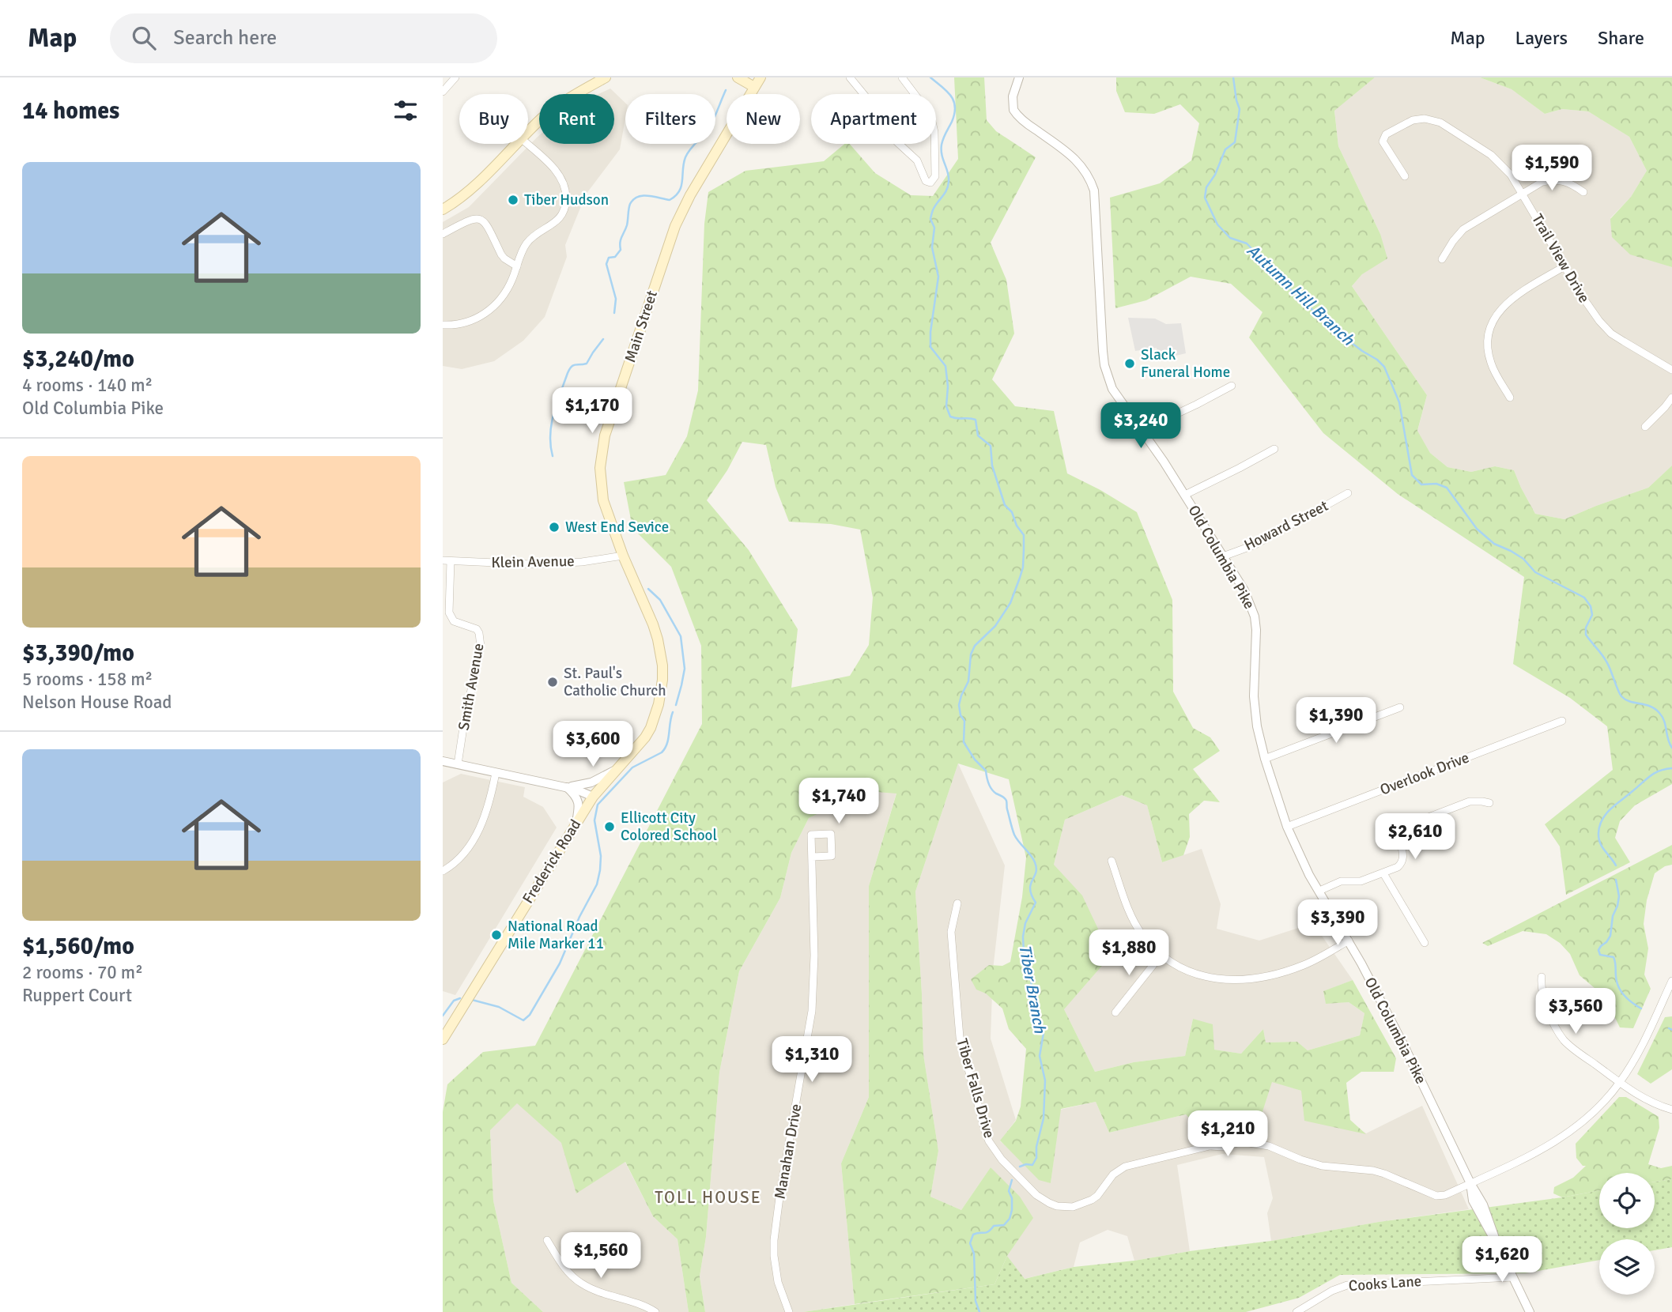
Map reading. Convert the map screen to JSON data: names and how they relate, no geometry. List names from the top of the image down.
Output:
{
  "streets": {
    "main road": ["Main Street", "Frederick Road"],
    "street": [
      "Trail View Drive",
      "Howard Street",
      "Old Columbia Pike",
      "Klein Avenue",
      "Smith Avenue",
      "Overlook Drive",
      "Tiber Falls Drive",
      "Manahan Drive",
      "Cooks Lane"
    ]
  },
  "crossings": [
    ["Main Street", "Klein Avenue"],
    ["Main Street", "Frederick Road"],
    ["Howard Street", "Old Columbia Pike"],
    ["Old Columbia Pike", "Overlook Drive"],
    ["Old Columbia Pike", "Tiber Falls Drive"],
    ["Old Columbia Pike", "Cooks Lane"],
    ["Klein Avenue", "Smith Avenue"]
  ],
  "districts": ["TOLL HOUSE"],
  "water": ["Autumn Hill Branch", "Tiber Branch"],
  "places": [
    "Tiber Hudson",
    "Slack Funeral Home",
    "West End Sevice",
    "St. Paul's Catholic Church",
    "Ellicott City Colored School",
    "National Road Mile Marker 11"
  ],
  "page": {
    "header": "Map",
    "search": "Search here",
    "nav": ["Map", "Layers", "Share"],
    "heading": "14 homes",
    "chip": [
      "Buy",
      "Rent",
      "Filters",
      "New",
      "Apartment"
    ],
    "list": [
      {
        "name": "$3,240/mo",
        "note": "4 rooms · 140 m² · Old Columbia Pike"
      },
      {
        "name": "$3,390/mo",
        "note": "5 rooms · 158 m² · Nelson House Road"
      },
      {
        "name": "$1,560/mo",
        "note": "2 rooms · 70 m² · Ruppert Court"
      }
    ],
    "price": [
      "$1,590",
      "$1,170",
      "$3,240",
      "$1,390",
      "$3,600",
      "$1,740",
      "$2,610",
      "$3,390",
      "$1,880",
      "$3,560",
      "$1,310",
      "$1,210",
      "$1,560",
      "$1,620"
    ]
  }
}
